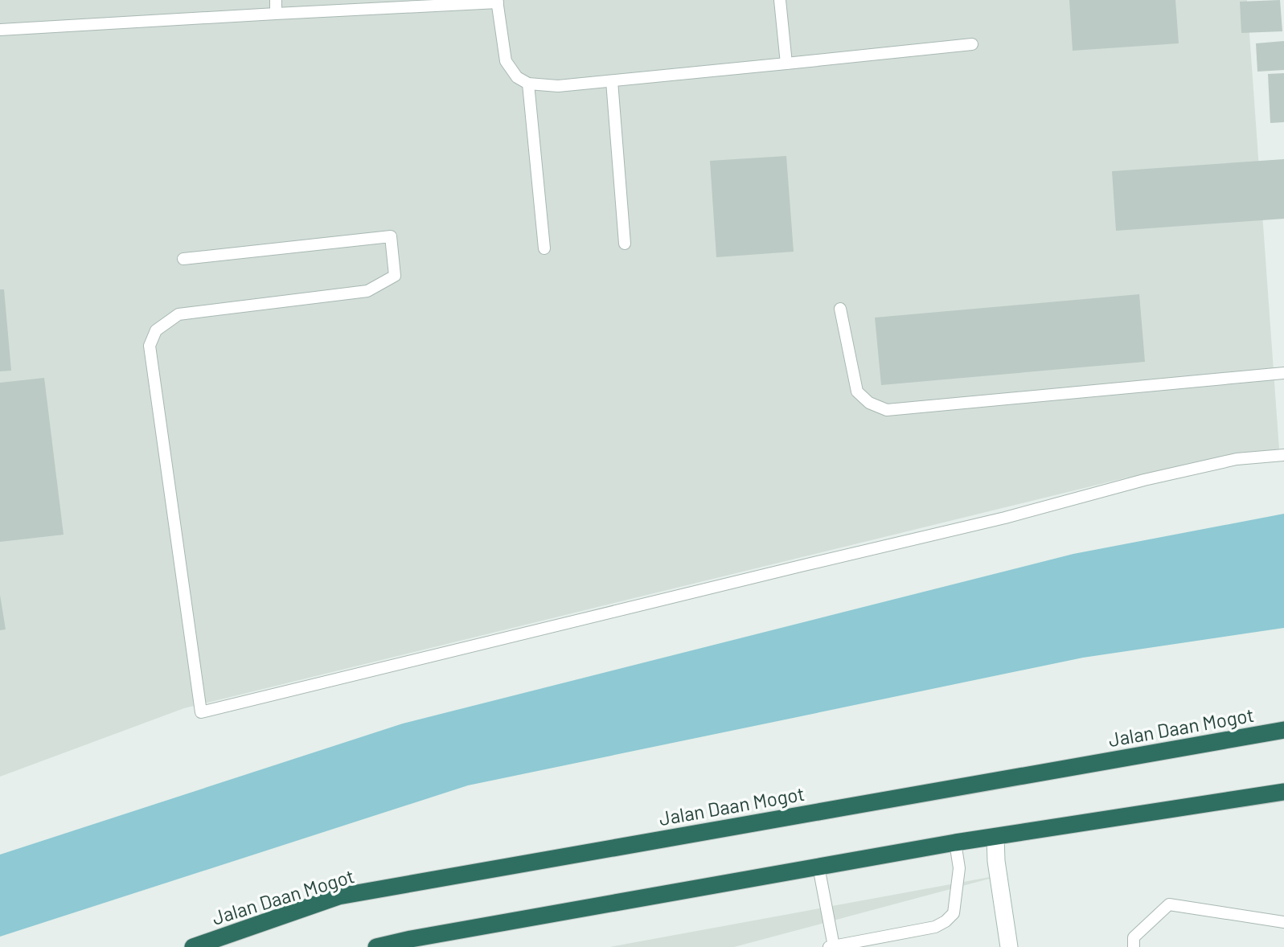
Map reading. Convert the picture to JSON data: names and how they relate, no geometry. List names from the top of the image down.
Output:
{
  "streets": {
    "highway": ["Jalan Daan Mogot"]
  }
}
